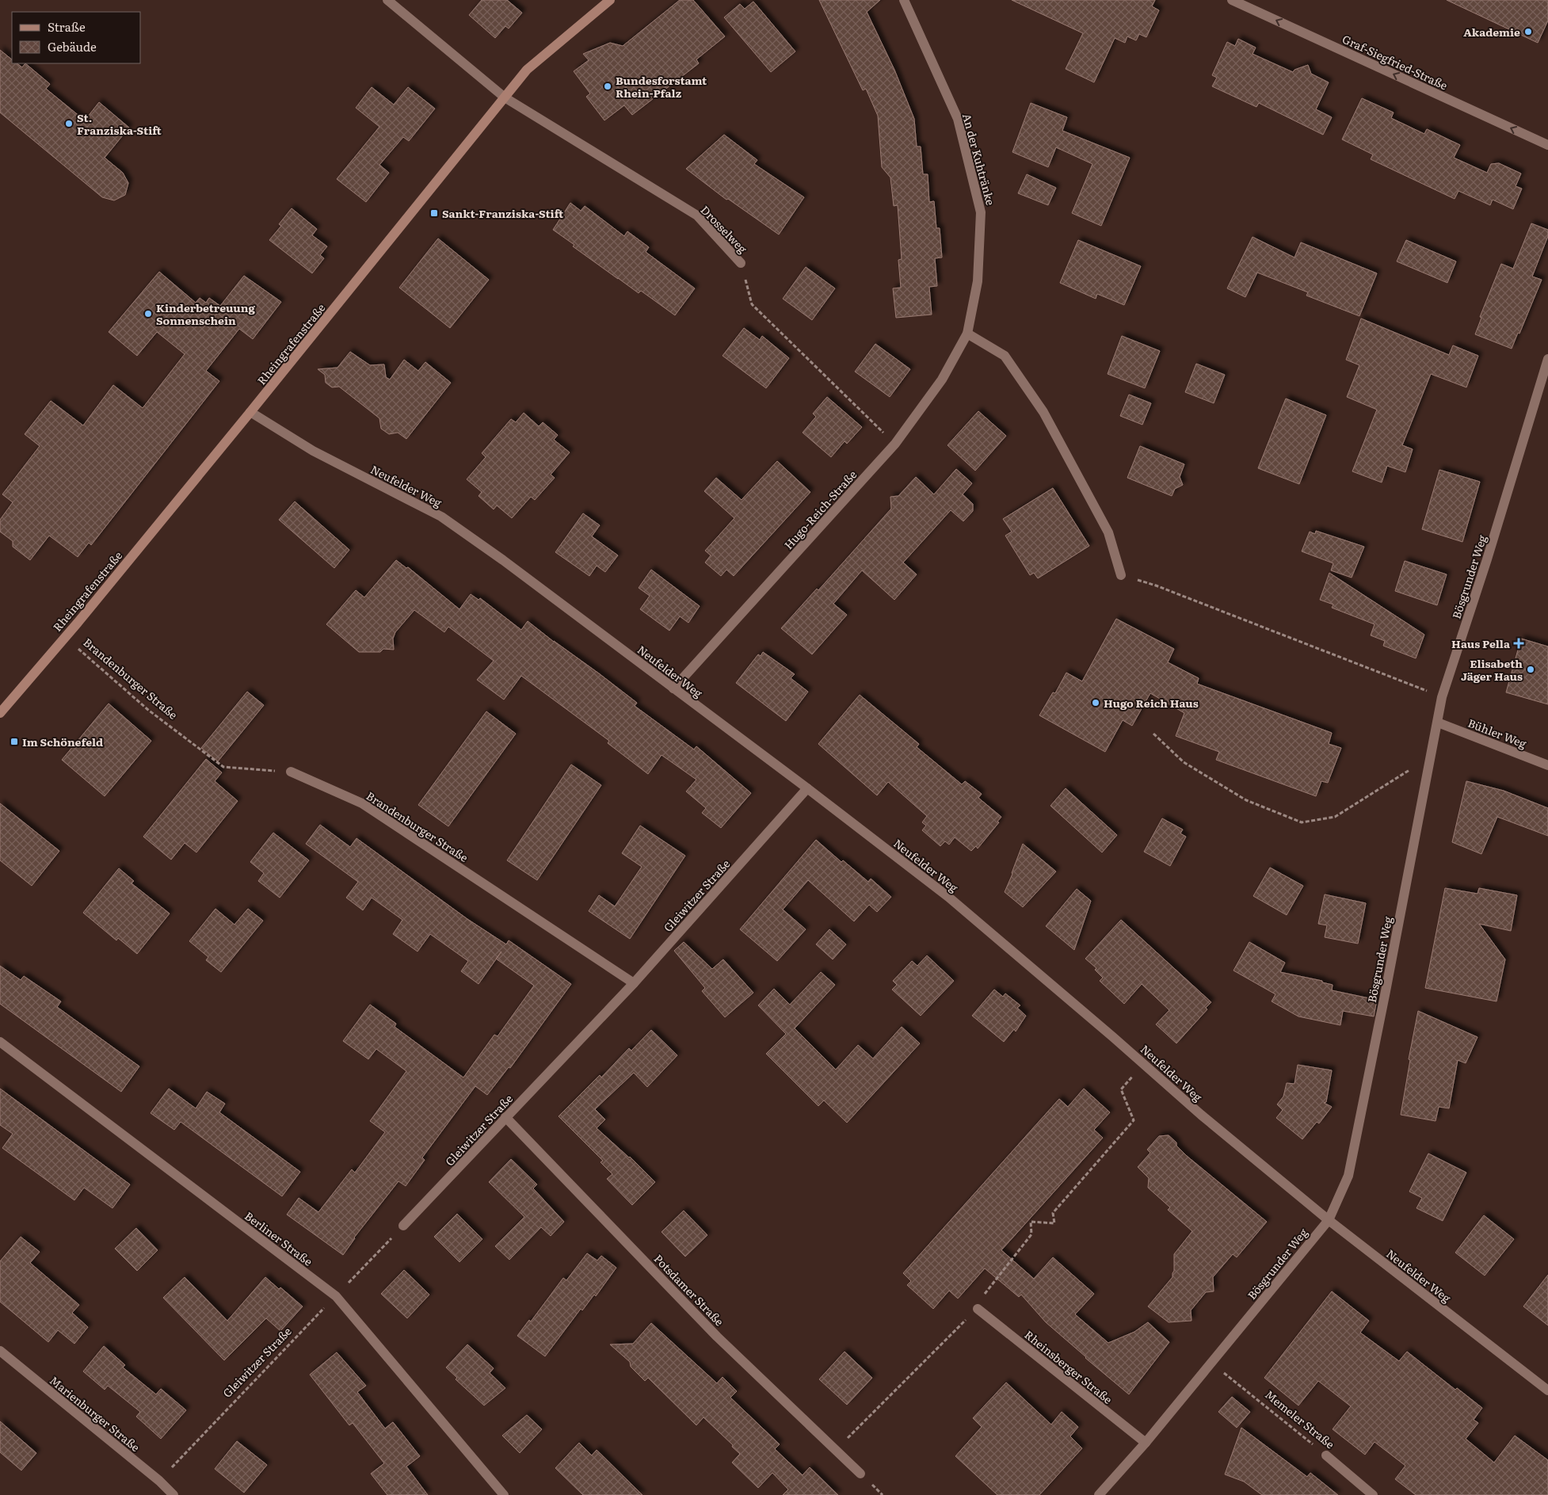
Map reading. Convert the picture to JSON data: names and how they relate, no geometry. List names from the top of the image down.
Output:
{
  "streets": {
    "street": [
      "Graf-Siegfried-Straße",
      "An der Kuhtränke",
      "Drosselweg",
      "Rheingrafenstraße",
      "Neufelder Weg",
      "Hugo-Reich-Straße",
      "Bösgrunder Weg",
      "Brandenburger Straße",
      "Bühler Weg",
      "Gleiwitzer Straße",
      "Berliner Straße",
      "Potsdamer Straße",
      "Rheinsberger Straße",
      "Marienburger Straße",
      "Memeler Straße"
    ]
  },
  "crossings": [
    ["An der Kuhtränke", "Hugo-Reich-Straße"],
    ["Drosselweg", "Rheingrafenstraße"],
    ["Drosselweg", "Hugo-Reich-Straße"],
    ["Rheingrafenstraße", "Neufelder Weg"],
    ["Rheingrafenstraße", "Brandenburger Straße"],
    ["Neufelder Weg", "Hugo-Reich-Straße"],
    ["Neufelder Weg", "Bösgrunder Weg"],
    ["Neufelder Weg", "Gleiwitzer Straße"],
    ["Bösgrunder Weg", "Bühler Weg"],
    ["Bösgrunder Weg", "Rheinsberger Straße"],
    ["Bösgrunder Weg", "Memeler Straße"],
    ["Brandenburger Straße", "Gleiwitzer Straße"],
    ["Gleiwitzer Straße", "Berliner Straße"],
    ["Gleiwitzer Straße", "Potsdamer Straße"],
    ["Gleiwitzer Straße", "Marienburger Straße"]
  ],
  "one_way": ["Graf-Siegfried-Straße"],
  "places": {
    "other": [
      "Akademie",
      "Bundesforstamt Rhein-Pfalz",
      "St. Franziska-Stift",
      "Kinderbetreuung Sonnenschein",
      "Elisabeth Jäger Haus",
      "Hugo Reich Haus"
    ],
    "transit": ["Sankt-Franziska-Stift", "Im Schönefeld"],
    "health": ["Haus Pella"]
  },
  "legend": ["Straße", "Gebäude"]
}
